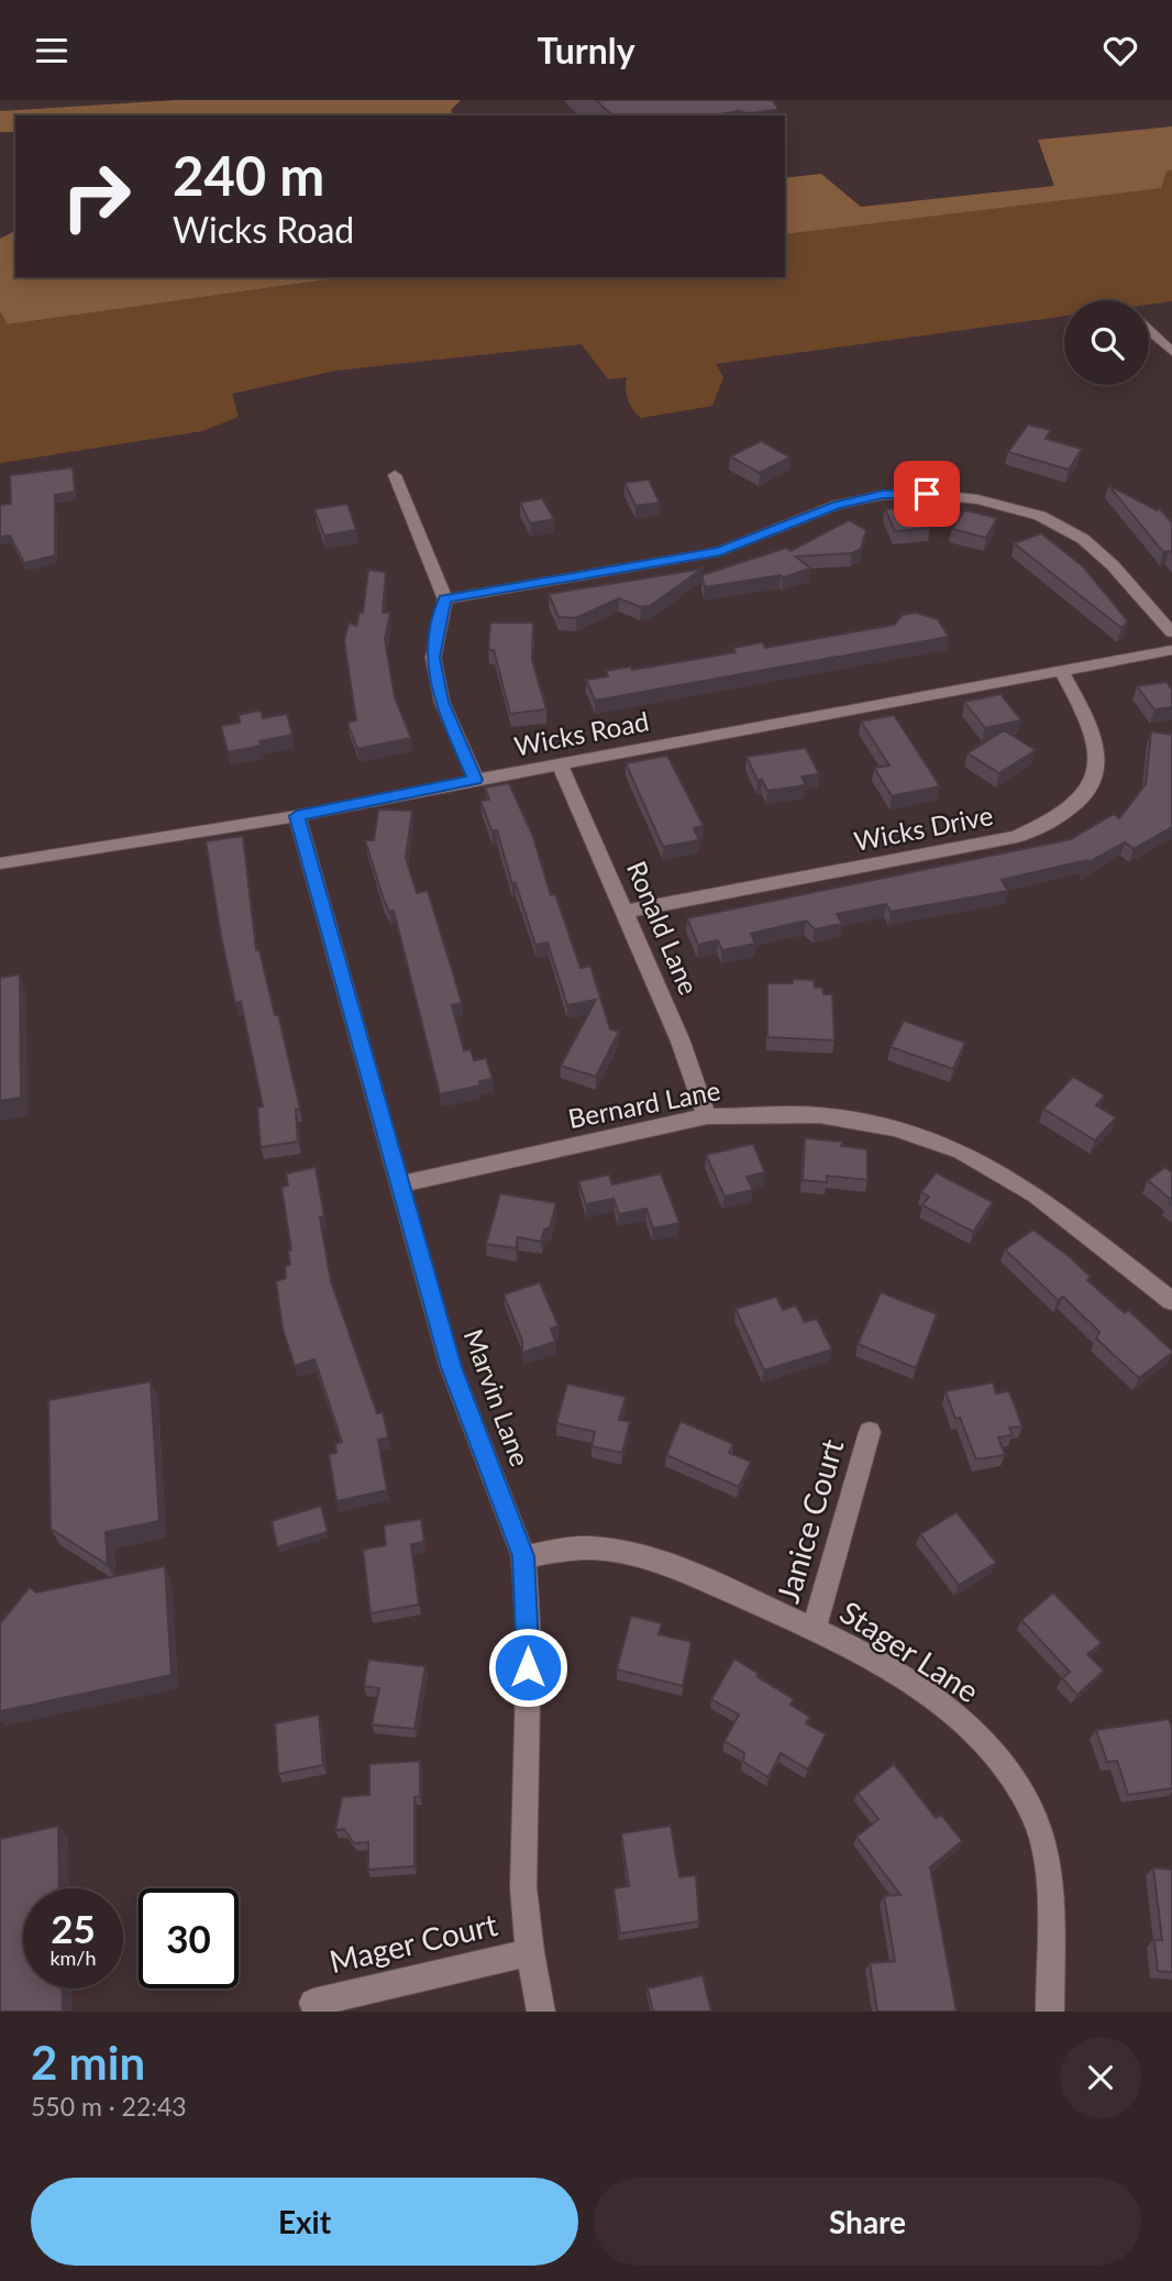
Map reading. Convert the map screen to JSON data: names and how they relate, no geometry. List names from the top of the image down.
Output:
{
  "streets": {
    "street": [
      "Wicks Road",
      "Wicks Drive",
      "Ronald Lane",
      "Bernard Lane",
      "Marvin Lane",
      "Janice Court",
      "Stager Lane",
      "Mager Court"
    ]
  },
  "crossings": [
    ["Wicks Road", "Wicks Drive"],
    ["Wicks Road", "Ronald Lane"],
    ["Wicks Road", "Marvin Lane"],
    ["Wicks Drive", "Ronald Lane"],
    ["Ronald Lane", "Bernard Lane"],
    ["Bernard Lane", "Marvin Lane"],
    ["Marvin Lane", "Stager Lane"],
    ["Marvin Lane", "Mager Court"],
    ["Janice Court", "Stager Lane"]
  ],
  "page": {
    "header": "Turnly",
    "turn": ["240 m", "Wicks Road"],
    "speed": "25 km/h",
    "limit": "30",
    "heading": ["2 min", "550 m · 22:43"],
    "buttons": ["Exit", "Share"]
  }
}
